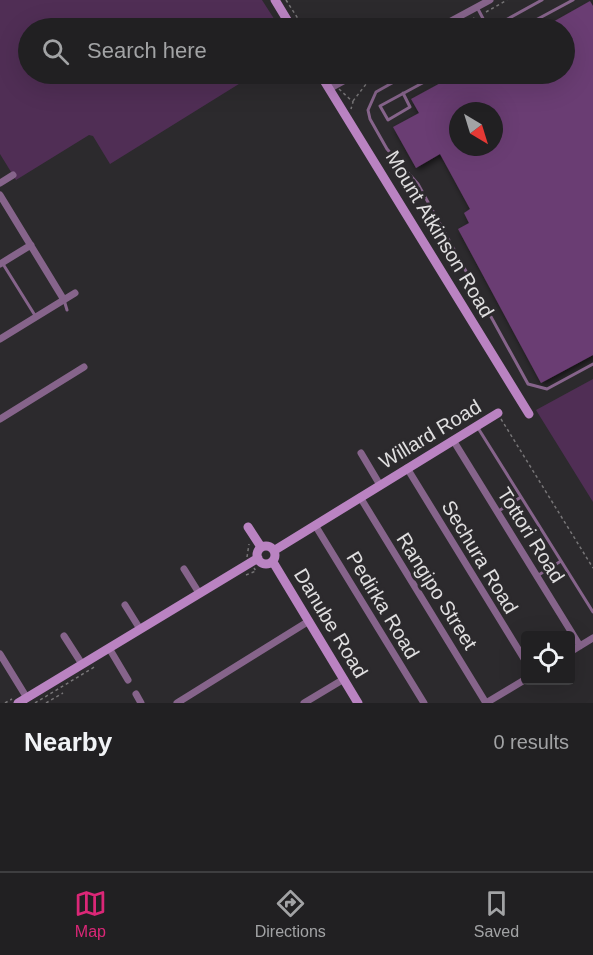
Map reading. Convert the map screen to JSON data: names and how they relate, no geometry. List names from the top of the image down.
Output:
{
  "streets": {
    "street": [
      "Mount Atkinson Road",
      "Willard Road",
      "Tottori Road",
      "Sechura Road",
      "Rangipo Street",
      "Pedirka Road",
      "Danube Road"
    ]
  },
  "crossings": [
    ["Willard Road", "Tottori Road"],
    ["Willard Road", "Sechura Road"],
    ["Willard Road", "Rangipo Street"],
    ["Willard Road", "Pedirka Road"],
    ["Willard Road", "Danube Road"]
  ],
  "north": "bottom right",
  "page": {
    "search": "Search here",
    "heading": ["Nearby", "0 results"],
    "nav": ["Map", "Directions", "Saved"]
  }
}
